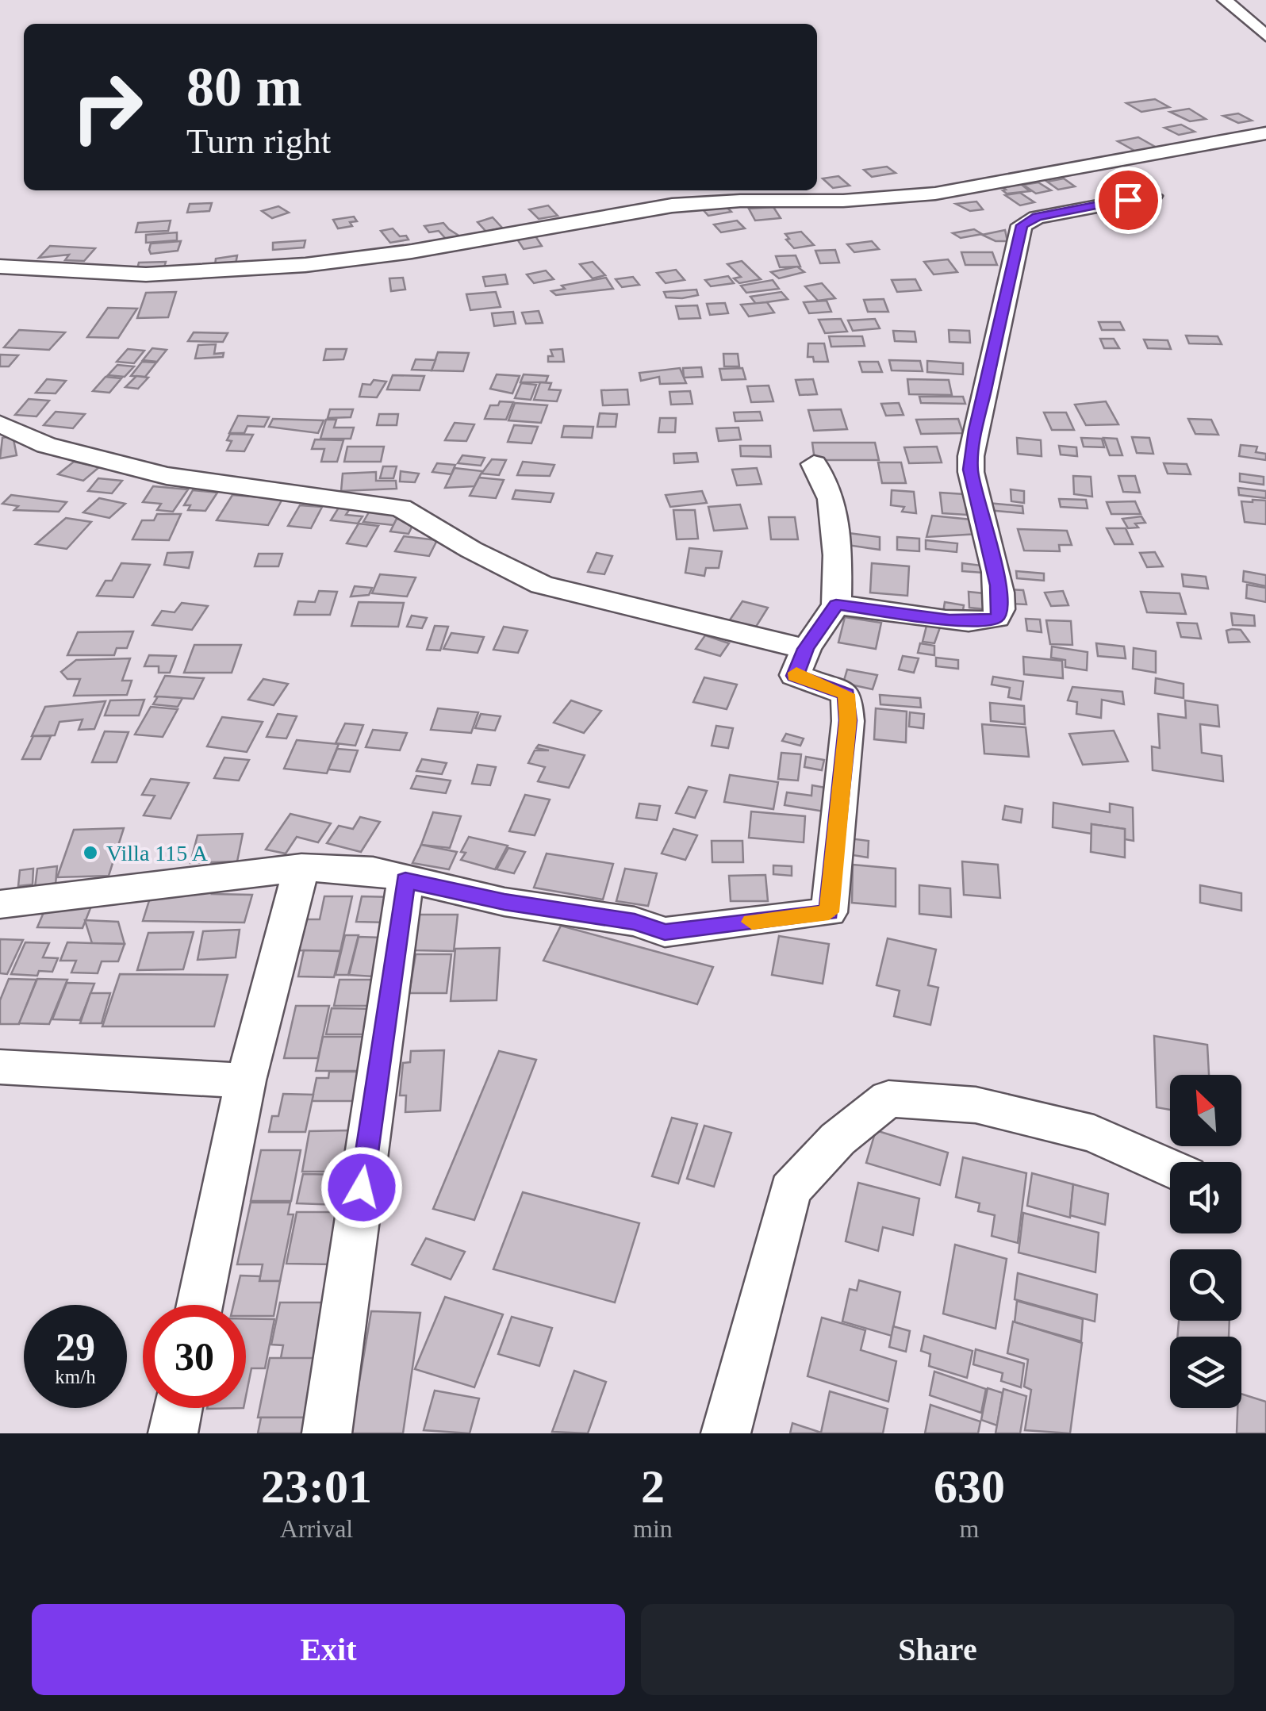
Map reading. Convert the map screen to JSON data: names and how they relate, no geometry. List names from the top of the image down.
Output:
{
  "places": ["Villa 115 A"],
  "north": "top left",
  "page": {
    "turn": ["80 m", "Turn right"],
    "speed": "29 km/h",
    "limit": "30",
    "eta": [
      "23:01",
      "Arrival",
      "2",
      "min",
      "630",
      "m"
    ],
    "buttons": ["Exit", "Share"]
  }
}
